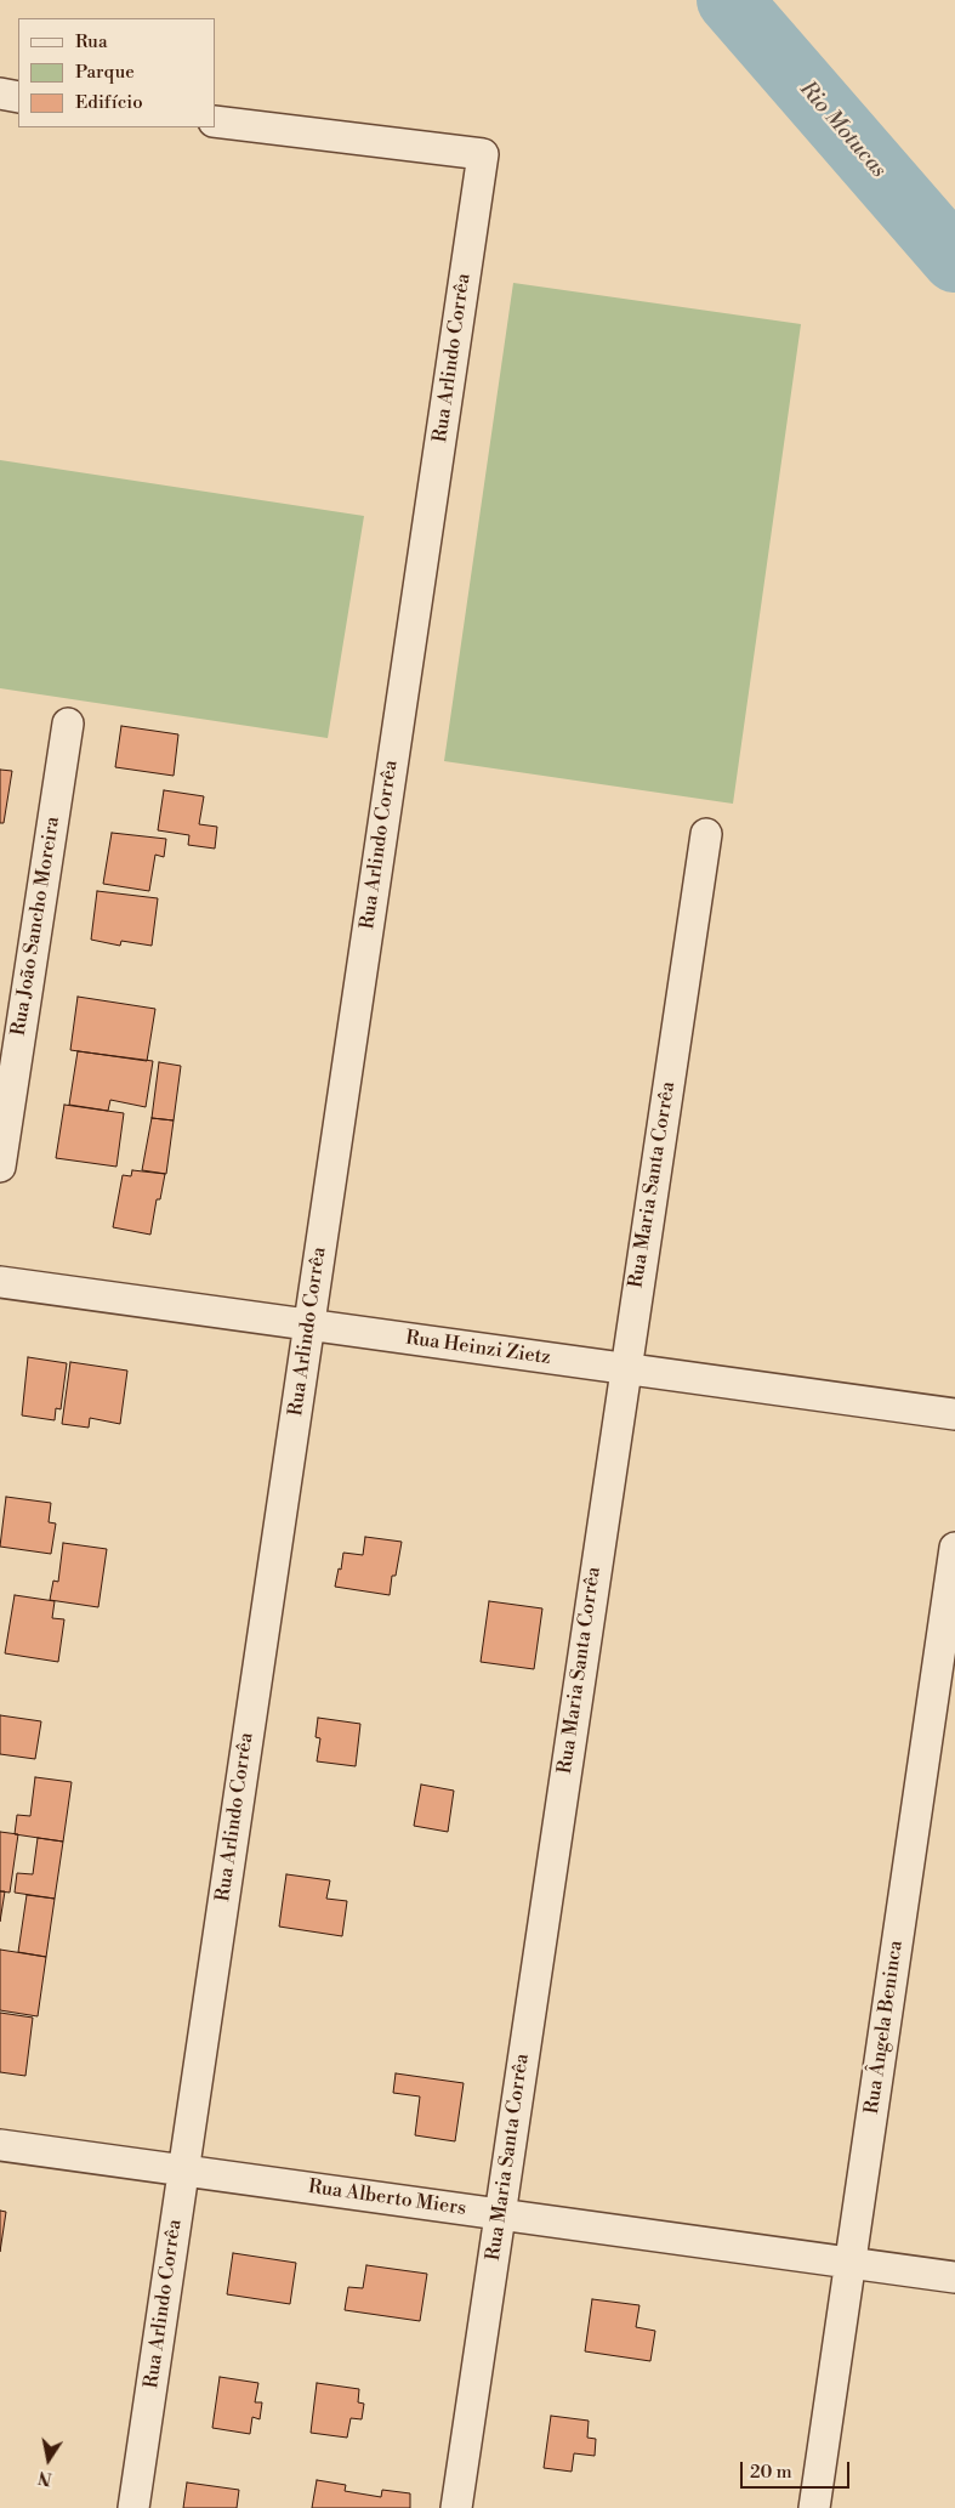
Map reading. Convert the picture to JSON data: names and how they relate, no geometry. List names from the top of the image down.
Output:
{
  "streets": {
    "street": [
      "Rua Arlindo Corrêa",
      "Rua João Sancho Moreira",
      "Rua Maria Santa Corrêa",
      "Rua Heinzi Zietz",
      "Rua Ângela Beninca",
      "Rua Alberto Miers"
    ]
  },
  "crossings": [
    ["Rua Arlindo Corrêa", "Rua Heinzi Zietz"],
    ["Rua Arlindo Corrêa", "Rua Alberto Miers"],
    ["Rua Maria Santa Corrêa", "Rua Heinzi Zietz"],
    ["Rua Maria Santa Corrêa", "Rua Alberto Miers"],
    ["Rua Ângela Beninca", "Rua Alberto Miers"]
  ],
  "water": ["Rio Motucas"],
  "legend": ["Rua", "Parque", "Edifício"],
  "scale_bar": "20 m",
  "north": "bottom"
}
